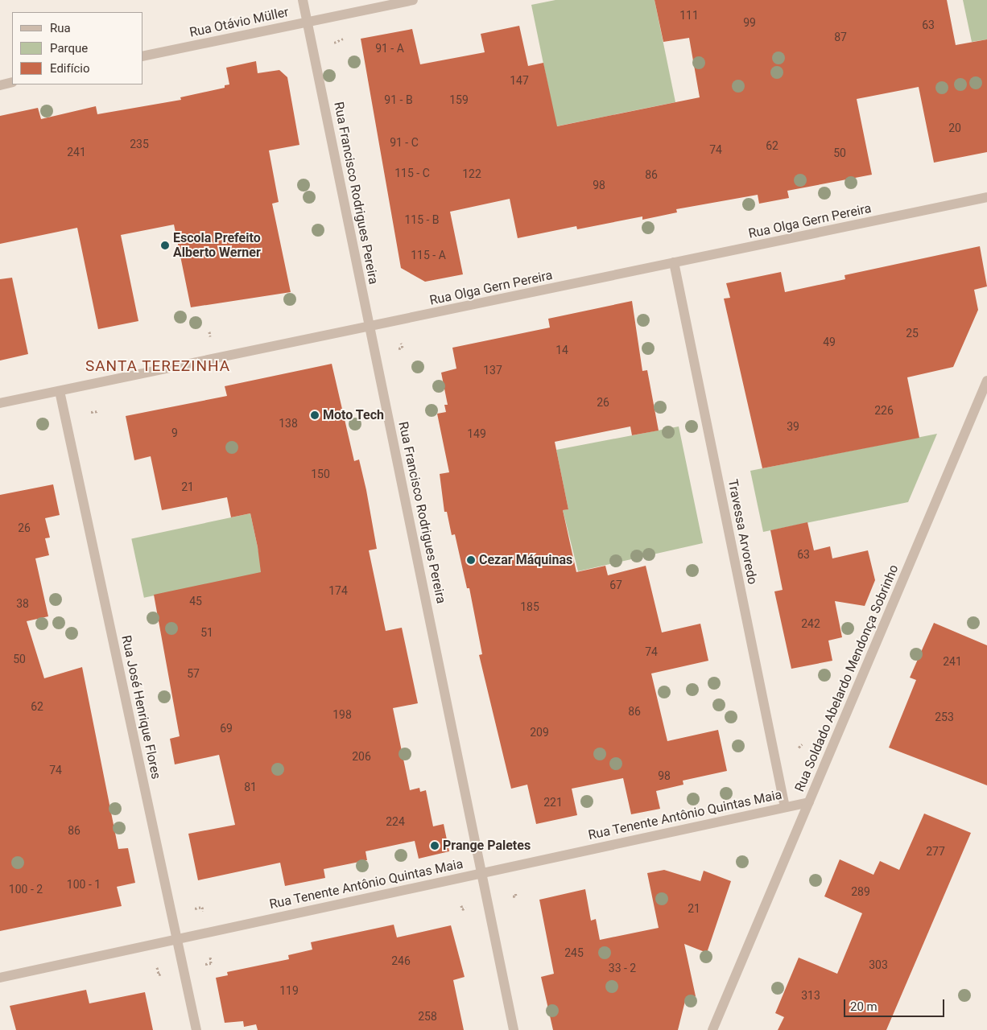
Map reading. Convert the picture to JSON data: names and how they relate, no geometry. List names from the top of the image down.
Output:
{
  "streets": {
    "street": [
      "Rua Otávio Müller",
      "Rua Francisco Rodrigues Pereira",
      "Rua Olga Gern Pereira",
      "Travessa Arvoredo",
      "Rua Soldado Abelardo Mendonça Sobrinho",
      "Rua José Henrique Flores",
      "Rua Tenente Antônio Quintas Maia"
    ]
  },
  "crossings": [
    ["Rua Otávio Müller", "Rua Francisco Rodrigues Pereira"],
    ["Rua Francisco Rodrigues Pereira", "Rua Olga Gern Pereira"],
    ["Rua Francisco Rodrigues Pereira", "Rua Tenente Antônio Quintas Maia"],
    ["Rua Olga Gern Pereira", "Travessa Arvoredo"],
    ["Rua Olga Gern Pereira", "Rua José Henrique Flores"],
    ["Travessa Arvoredo", "Rua Tenente Antônio Quintas Maia"],
    ["Rua Soldado Abelardo Mendonça Sobrinho", "Rua Tenente Antônio Quintas Maia"],
    ["Rua José Henrique Flores", "Rua Tenente Antônio Quintas Maia"]
  ],
  "districts": ["SANTA TEREZINHA"],
  "places": [
    "Escola Prefeito Alberto Werner",
    "Moto Tech",
    "Cezar Máquinas",
    "Prange Paletes"
  ],
  "house_numbers": [
    "111",
    "99",
    "63",
    "87",
    "91 - A",
    "147",
    "91 - B",
    "159",
    "20",
    "91 - C",
    "235",
    "62",
    "74",
    "241",
    "50",
    "115 - C",
    "122",
    "86",
    "98",
    "115 - B",
    "115 - A",
    "25",
    "49",
    "14",
    "137",
    "26",
    "226",
    "138",
    "39",
    "9",
    "149",
    "150",
    "21",
    "26",
    "63",
    "67",
    "174",
    "45",
    "38",
    "185",
    "242",
    "51",
    "74",
    "50",
    "241",
    "57",
    "62",
    "86",
    "198",
    "253",
    "69",
    "209",
    "206",
    "74",
    "98",
    "81",
    "221",
    "224",
    "86",
    "277",
    "100 - 1",
    "100 - 2",
    "289",
    "21",
    "245",
    "246",
    "303",
    "33 - 2",
    "119",
    "313",
    "258"
  ],
  "legend": ["Rua", "Parque", "Edifício"],
  "scale_bar": "20 m"
}
